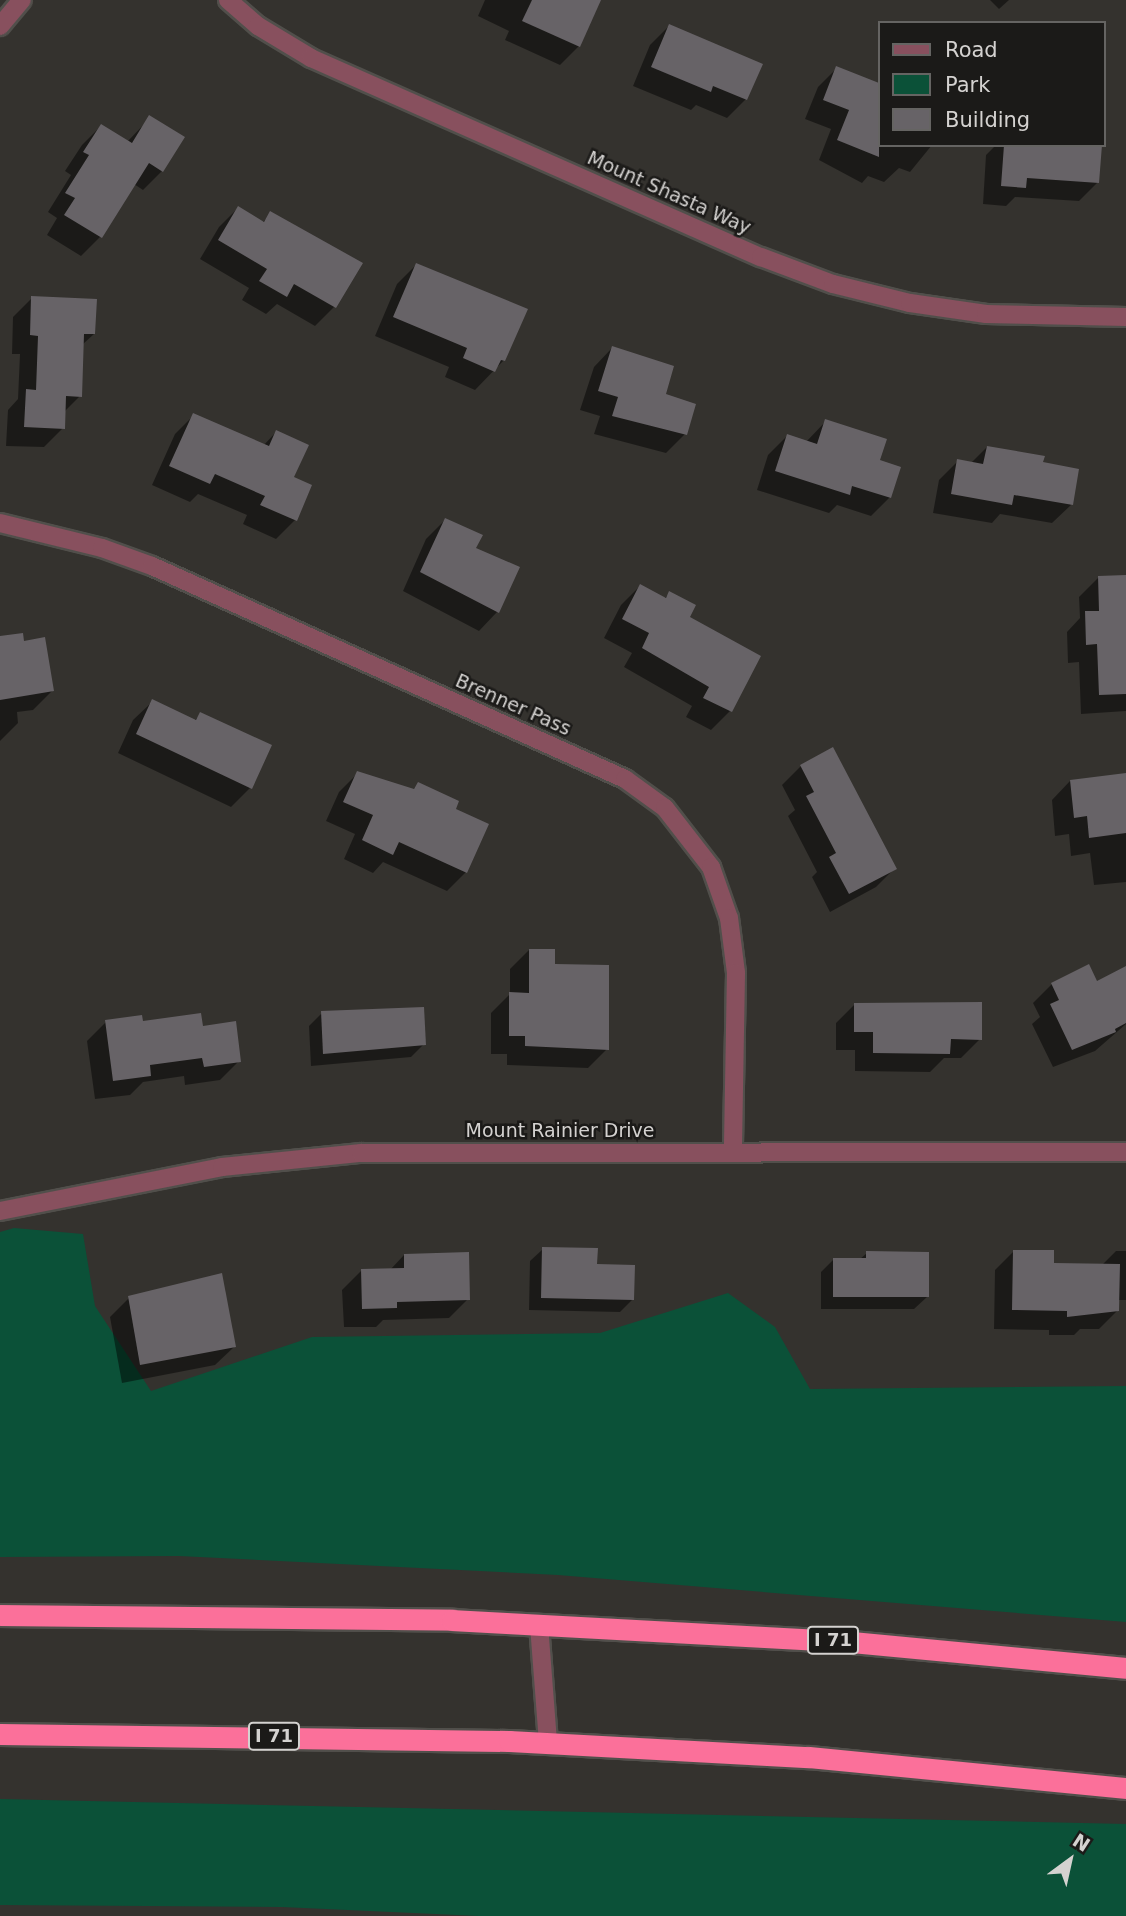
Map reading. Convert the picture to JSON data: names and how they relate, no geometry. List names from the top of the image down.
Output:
{
  "streets": {
    "highway": ["I 71"],
    "street": ["Mount Shasta Way", "Brenner Pass", "Mount Rainier Drive"]
  },
  "crossings": [
    ["Brenner Pass", "Mount Rainier Drive"]
  ],
  "legend": ["Road", "Park", "Building"],
  "north": "top right"
}
